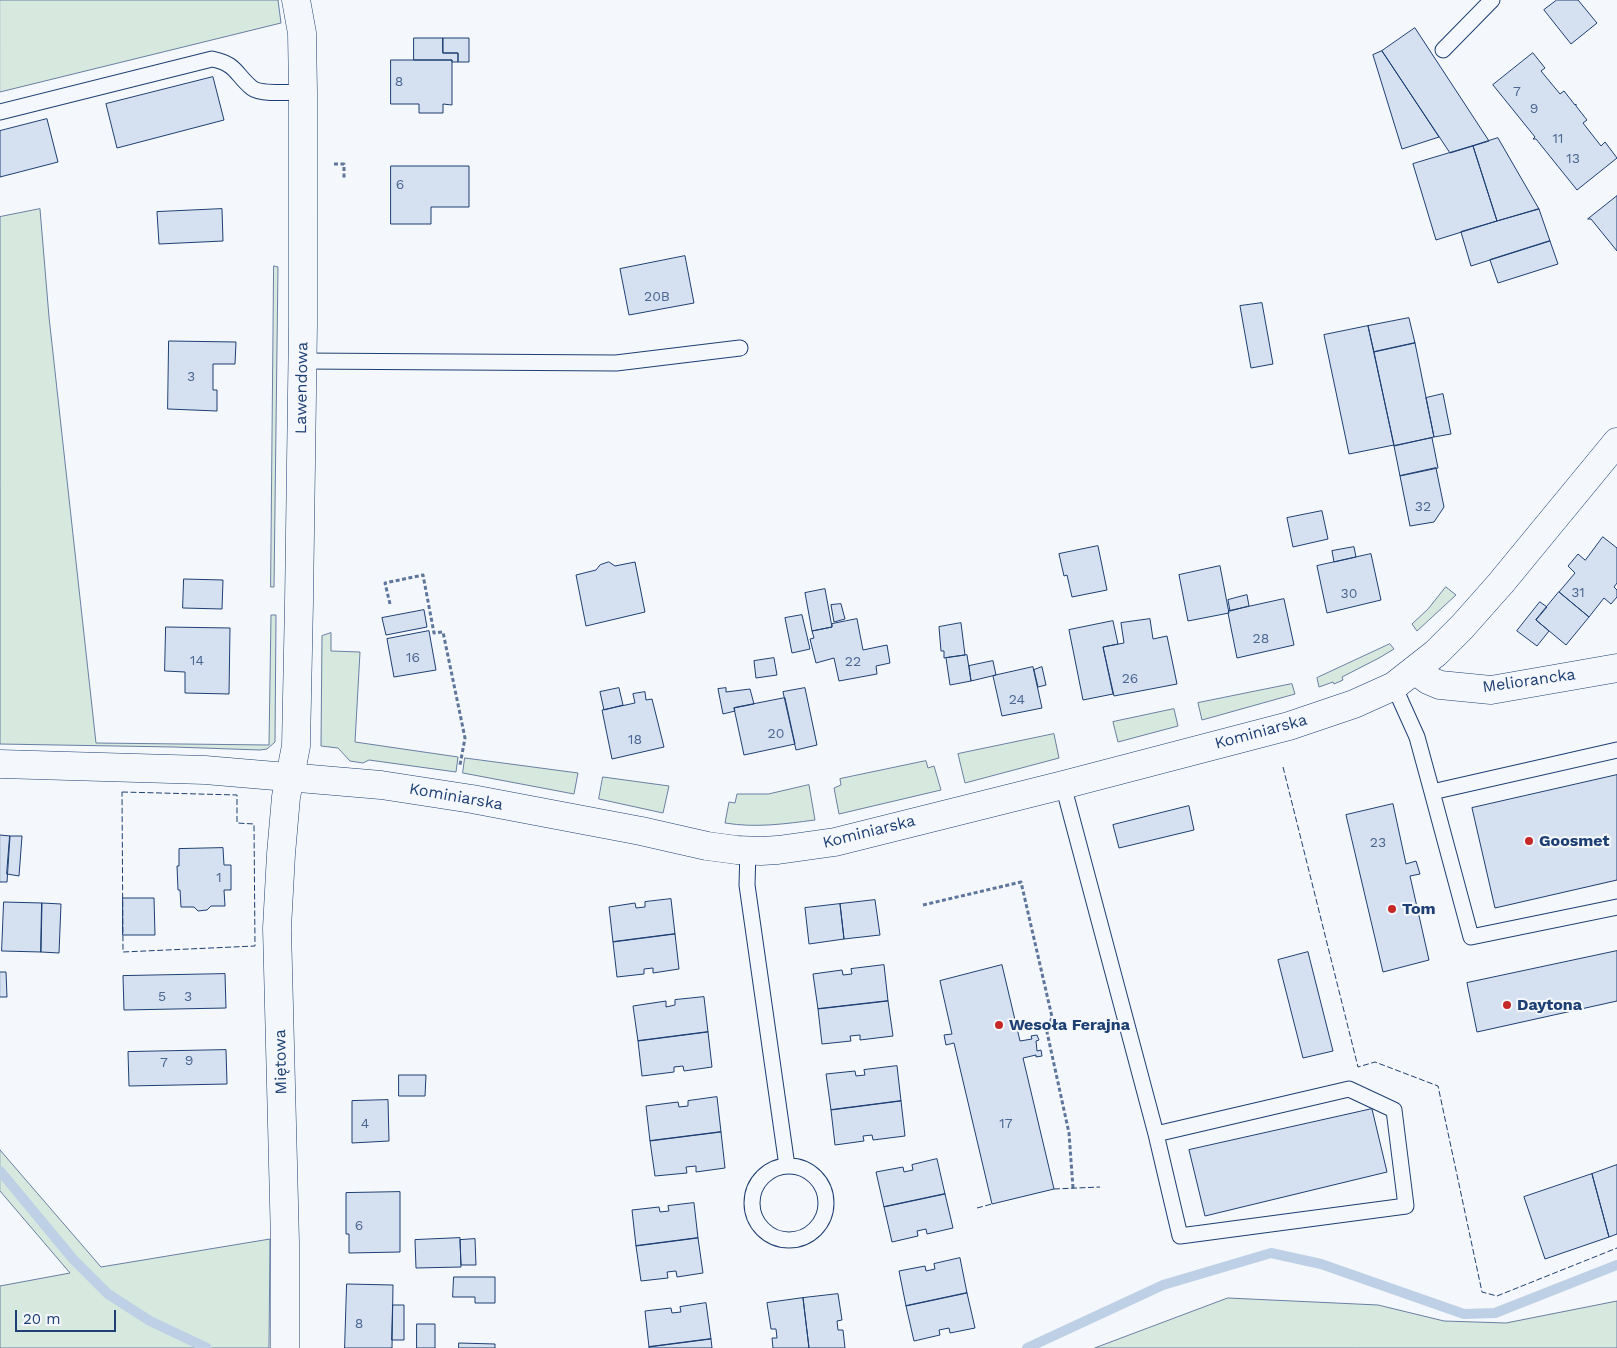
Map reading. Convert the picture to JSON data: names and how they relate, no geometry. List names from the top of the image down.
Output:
{
  "streets": {
    "street": [
      "Lawendowa",
      "Meliorancka",
      "Kominiarska",
      "Miętowa"
    ]
  },
  "crossings": [
    ["Lawendowa", "Kominiarska"],
    ["Lawendowa", "Miętowa"],
    ["Meliorancka", "Kominiarska"],
    ["Kominiarska", "Miętowa"]
  ],
  "places": [
    "Goosmet",
    "Tom",
    "Daytona",
    "Wesoła Ferajna"
  ],
  "house_numbers": [
    "8",
    "7",
    "9",
    "11",
    "13",
    "6",
    "20B",
    "3",
    "32",
    "31",
    "30",
    "28",
    "16",
    "14",
    "22",
    "26",
    "24",
    "20",
    "18",
    "23",
    "1",
    "5",
    "3",
    "9",
    "7",
    "4",
    "17",
    "6",
    "8"
  ],
  "scale_bar": "20 m"
}
